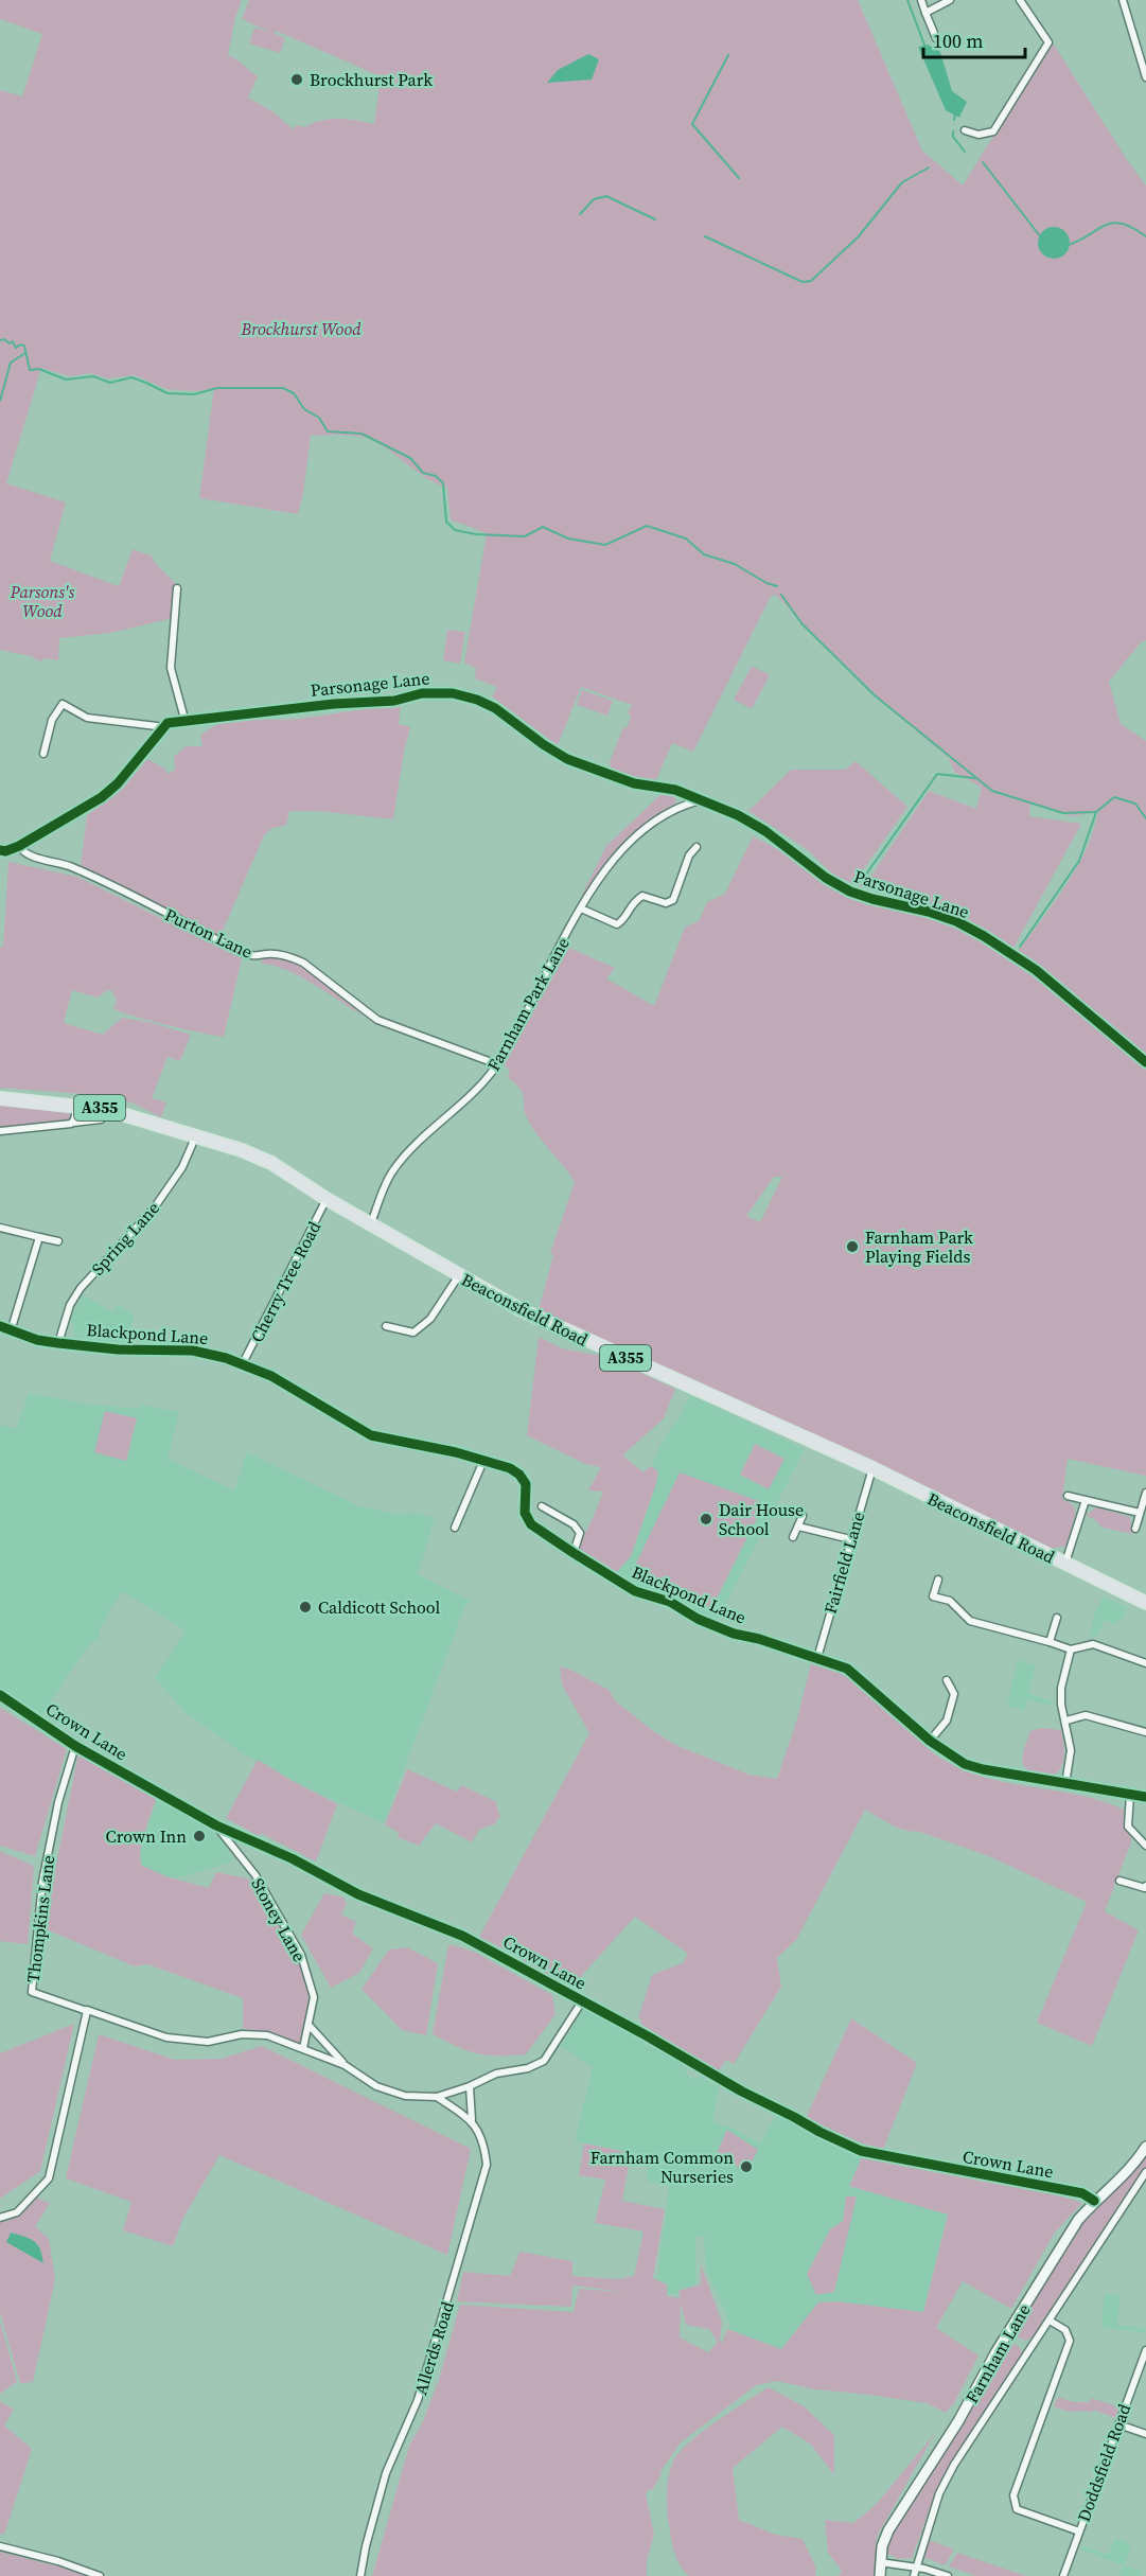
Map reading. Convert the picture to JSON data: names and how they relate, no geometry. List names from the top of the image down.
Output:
{
  "streets": {
    "main road": ["A355", "Beaconsfield Road"],
    "street": [
      "Parsonage Lane",
      "Purton Lane",
      "Farnham Park Lane",
      "Spring Lane",
      "Cherry Tree Road",
      "Blackpond Lane",
      "Fairfield Lane",
      "Crown Lane",
      "Thompkins Lane",
      "Stoney Lane",
      "Allerds Road",
      "Farnham Lane",
      "Doddsfield Road"
    ]
  },
  "crossings": [
    ["Parsonage Lane", "Purton Lane"],
    ["Parsonage Lane", "Farnham Park Lane"],
    ["Purton Lane", "Farnham Park Lane"],
    ["Farnham Park Lane", "Beaconsfield Road"],
    ["Spring Lane", "Beaconsfield Road"],
    ["Spring Lane", "Blackpond Lane"],
    ["Cherry Tree Road", "Beaconsfield Road"],
    ["Cherry Tree Road", "Blackpond Lane"],
    ["Beaconsfield Road", "Fairfield Lane"],
    ["Blackpond Lane", "Fairfield Lane"],
    ["Crown Lane", "Thompkins Lane"],
    ["Crown Lane", "Stoney Lane"],
    ["Crown Lane", "Farnham Lane"]
  ],
  "parks": ["Brockhurst Wood", "Parsons's Wood"],
  "places": [
    "Brockhurst Park",
    "Farnham Park Playing Fields",
    "Dair House School",
    "Caldicott School",
    "Crown Inn",
    "Farnham Common Nurseries"
  ],
  "scale_bar": "100 m"
}
